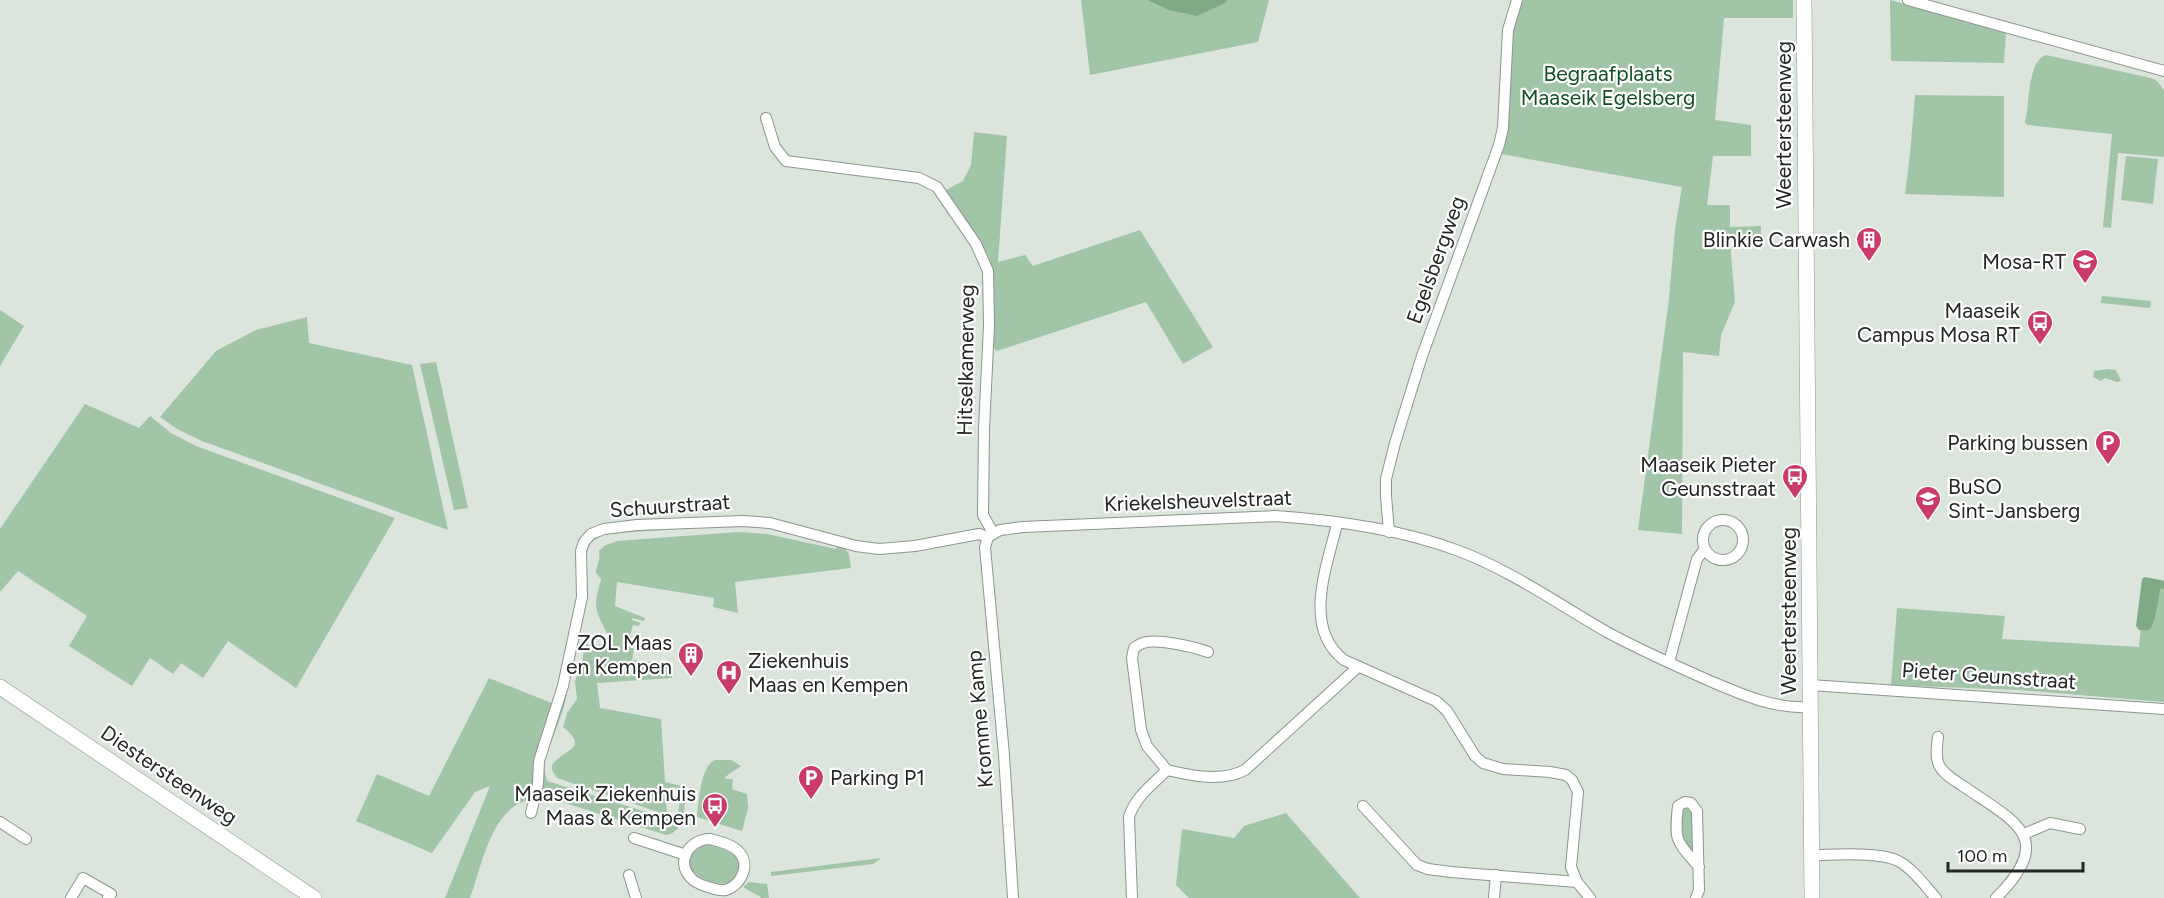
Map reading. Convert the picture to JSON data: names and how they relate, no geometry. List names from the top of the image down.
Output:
{
  "streets": {
    "main road": ["Weertersteenweg", "Diestersteenweg"],
    "street": [
      "Egelsbergweg",
      "Hitselkamerweg",
      "Kriekelsheuvelstraat",
      "Schuurstraat",
      "Pieter Geunsstraat",
      "Kromme Kamp"
    ]
  },
  "crossings": [
    ["Weertersteenweg", "Kriekelsheuvelstraat"],
    ["Weertersteenweg", "Pieter Geunsstraat"],
    ["Egelsbergweg", "Kriekelsheuvelstraat"],
    ["Hitselkamerweg", "Kriekelsheuvelstraat"],
    ["Hitselkamerweg", "Schuurstraat"],
    ["Hitselkamerweg", "Kromme Kamp"],
    ["Kriekelsheuvelstraat", "Schuurstraat"],
    ["Kriekelsheuvelstraat", "Kromme Kamp"],
    ["Schuurstraat", "Kromme Kamp"]
  ],
  "parks": ["Begraafplaats Maaseik Egelsberg"],
  "places": {
    "building": ["Blinkie Carwash", "ZOL Maas en Kempen"],
    "school or university": ["Mosa-RT", "BuSO Sint-Jansberg"],
    "bus stop": ["Maaseik Campus Mosa RT", "Maaseik Pieter Geunsstraat", "Maaseik Ziekenhuis Maas & Kempen"],
    "parking": ["Parking bussen", "Parking P1"],
    "hospital": ["Ziekenhuis Maas en Kempen"]
  },
  "scale_bar": "100 m"
}
